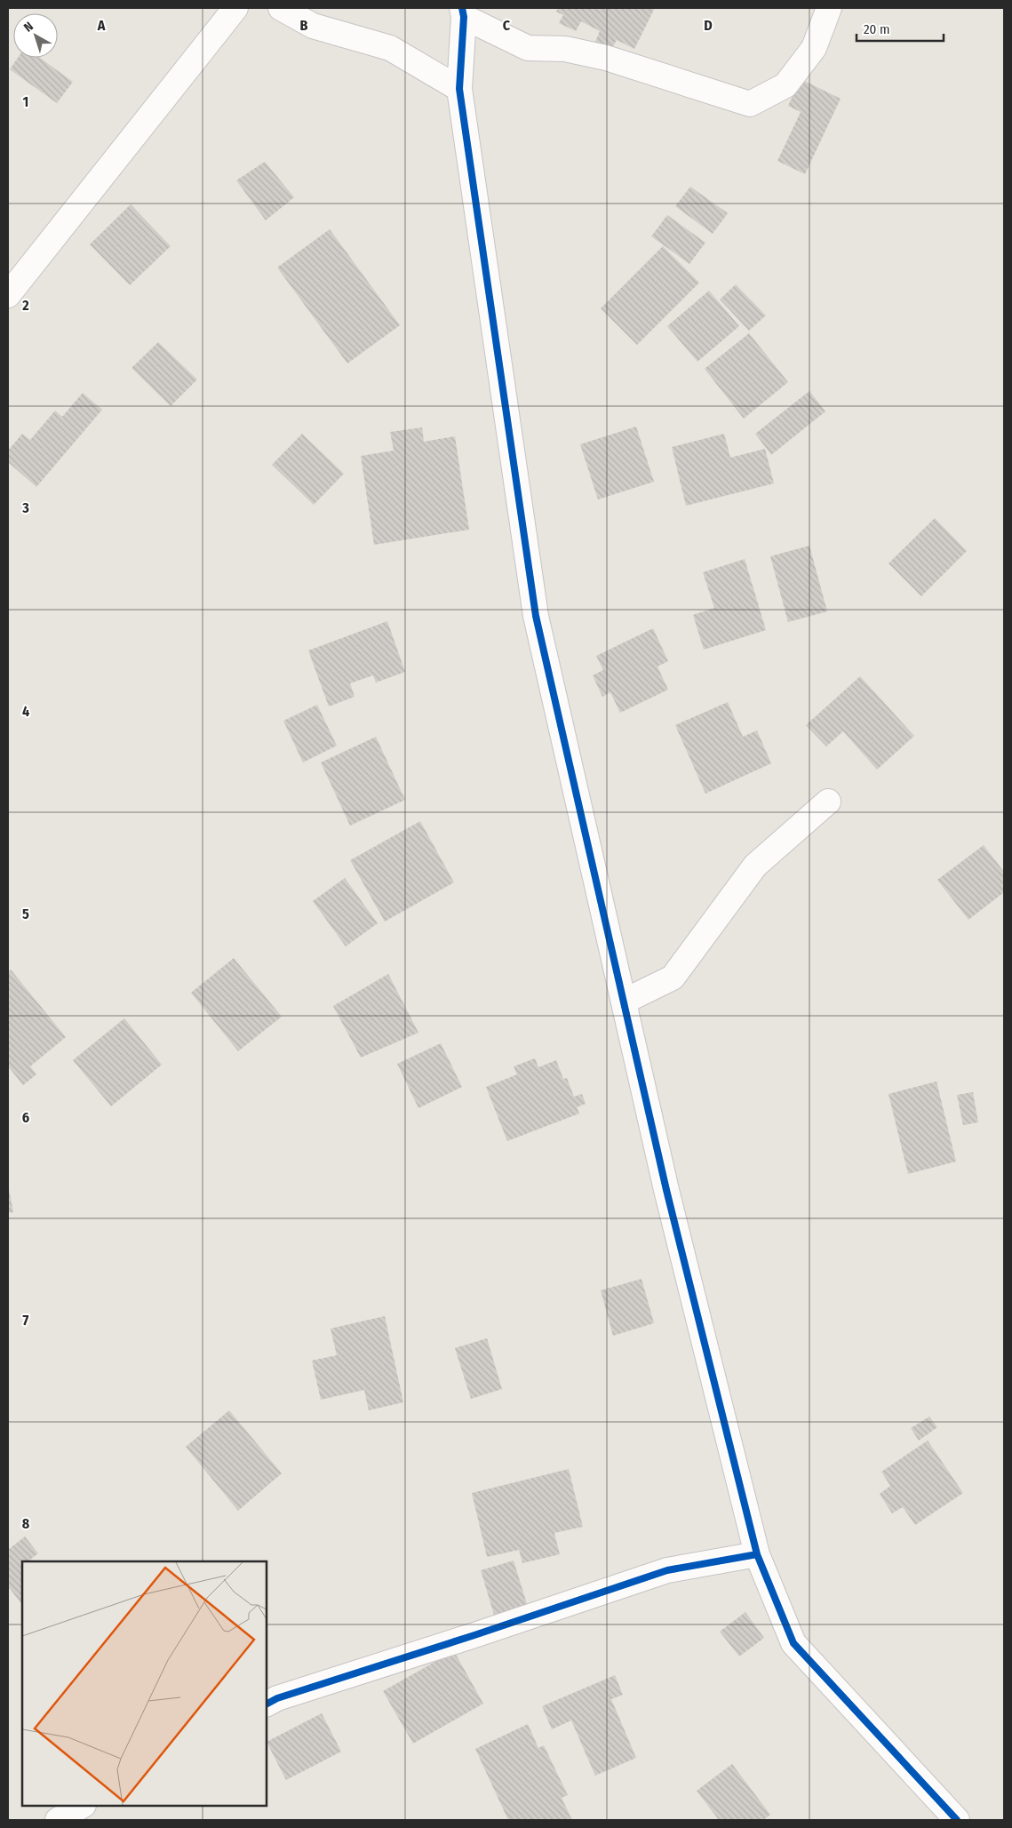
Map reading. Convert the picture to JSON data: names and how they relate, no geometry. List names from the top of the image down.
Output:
{
  "scale_bar": "20 m",
  "north": "top left",
  "grid": {
    "columns": [
      "A",
      "B",
      "C",
      "D"
    ],
    "rows": [
      "1",
      "2",
      "3",
      "4",
      "5",
      "6",
      "7",
      "8"
    ]
  }
}
